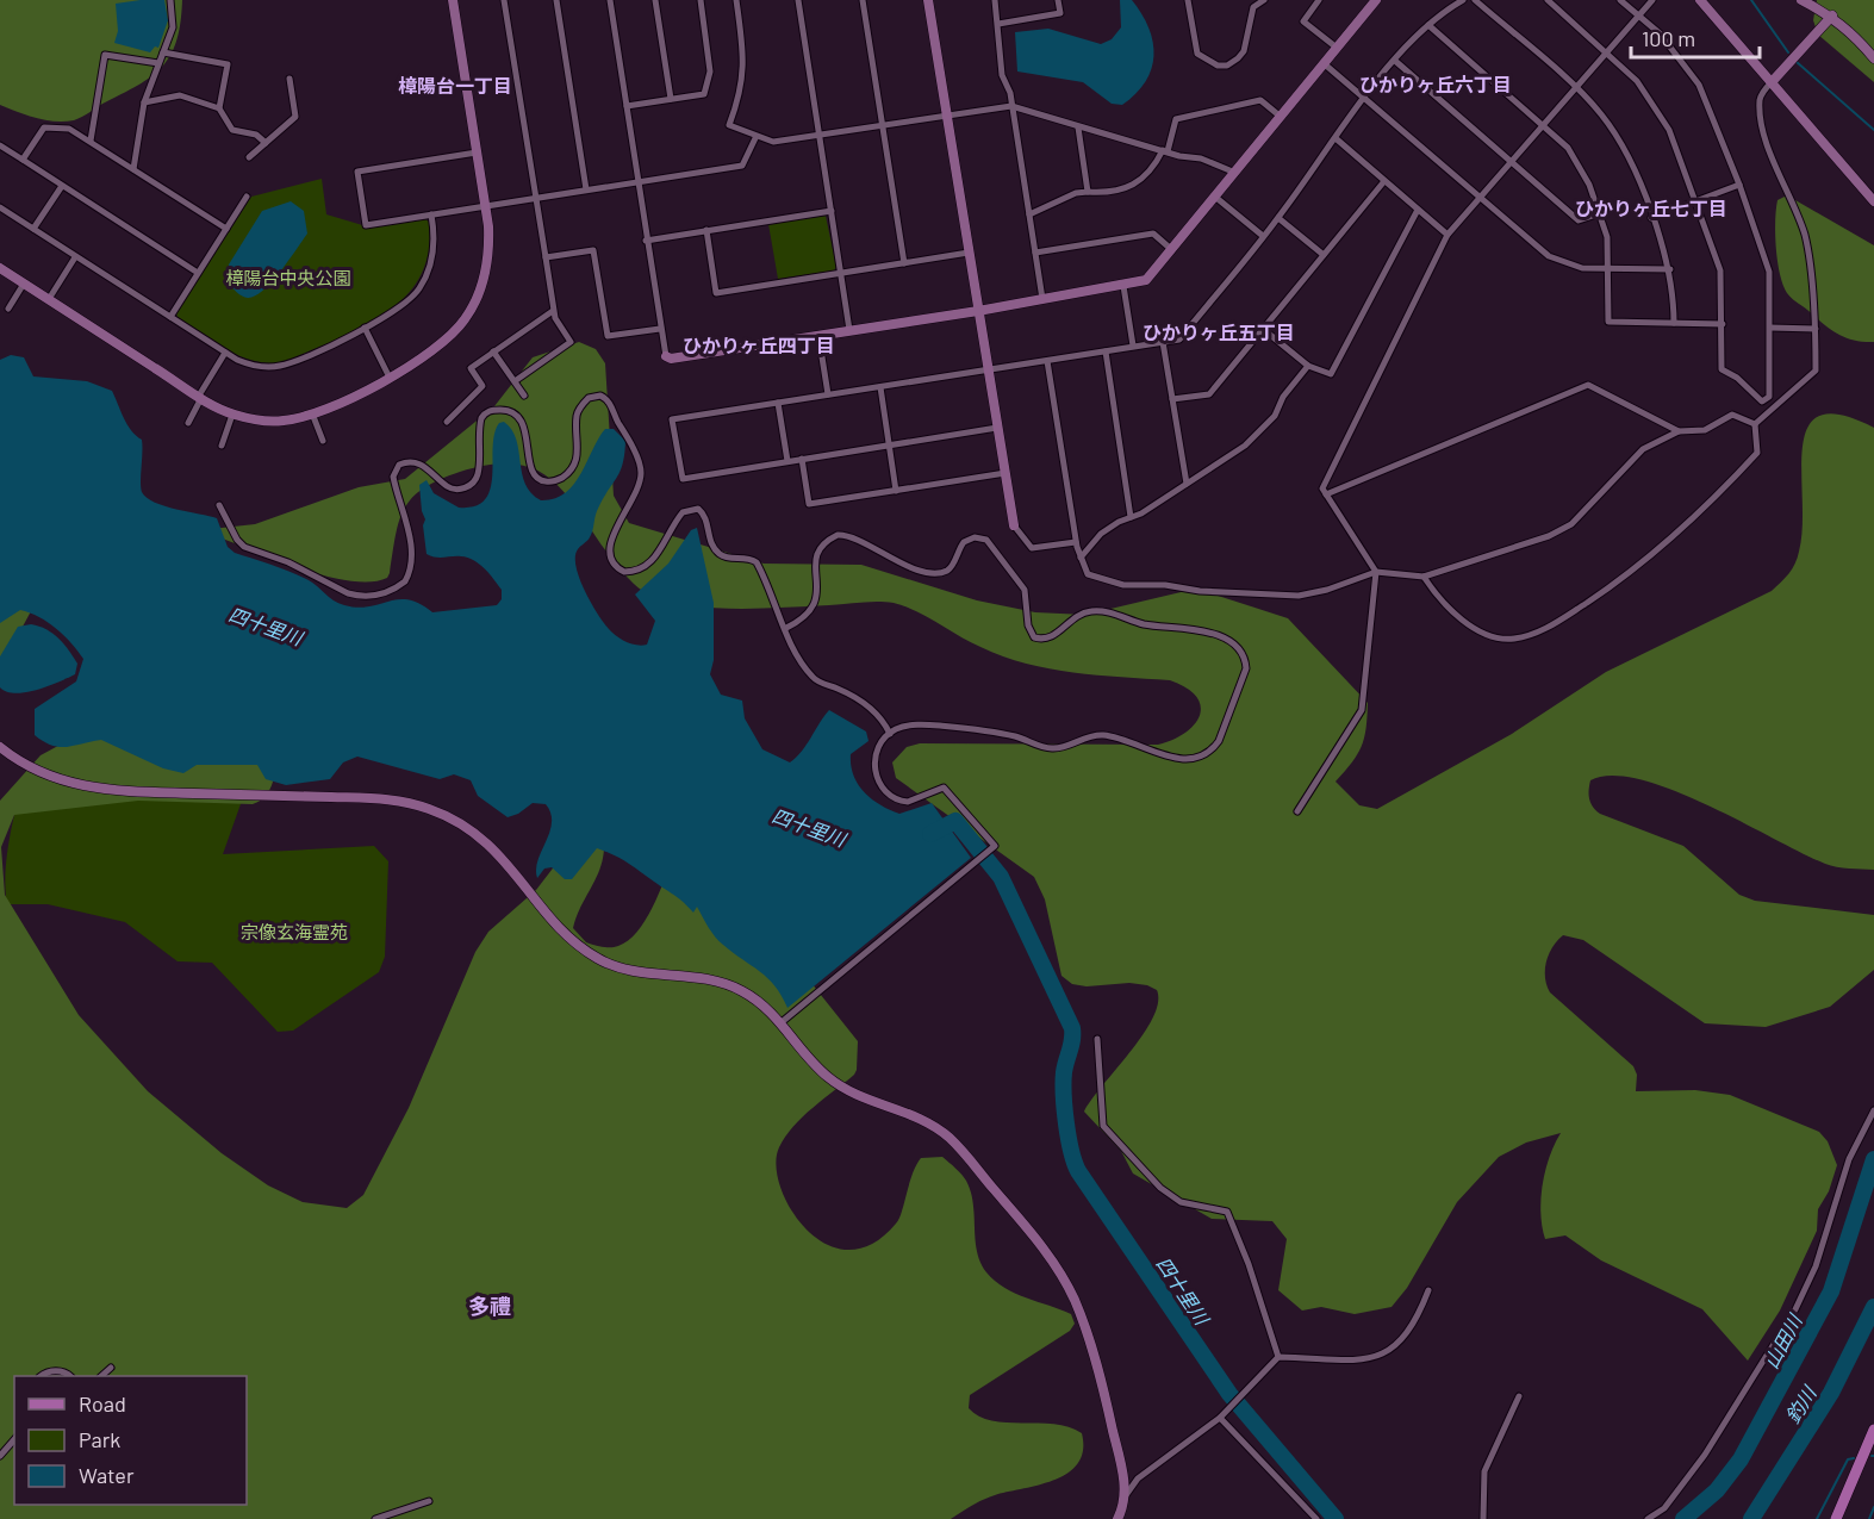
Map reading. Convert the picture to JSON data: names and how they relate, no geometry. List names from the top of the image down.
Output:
{
  "districts": [
    "ひかりヶ丘六丁目",
    "樟陽台一丁目",
    "ひかりヶ丘七丁目",
    "ひかりヶ丘五丁目",
    "ひかりヶ丘四丁目",
    "多禮"
  ],
  "water": ["四十里川", "山田川", "釣川"],
  "parks": ["樟陽台中央公園", "宗像玄海霊苑"],
  "legend": ["Road", "Park", "Water"],
  "scale_bar": "100 m"
}
